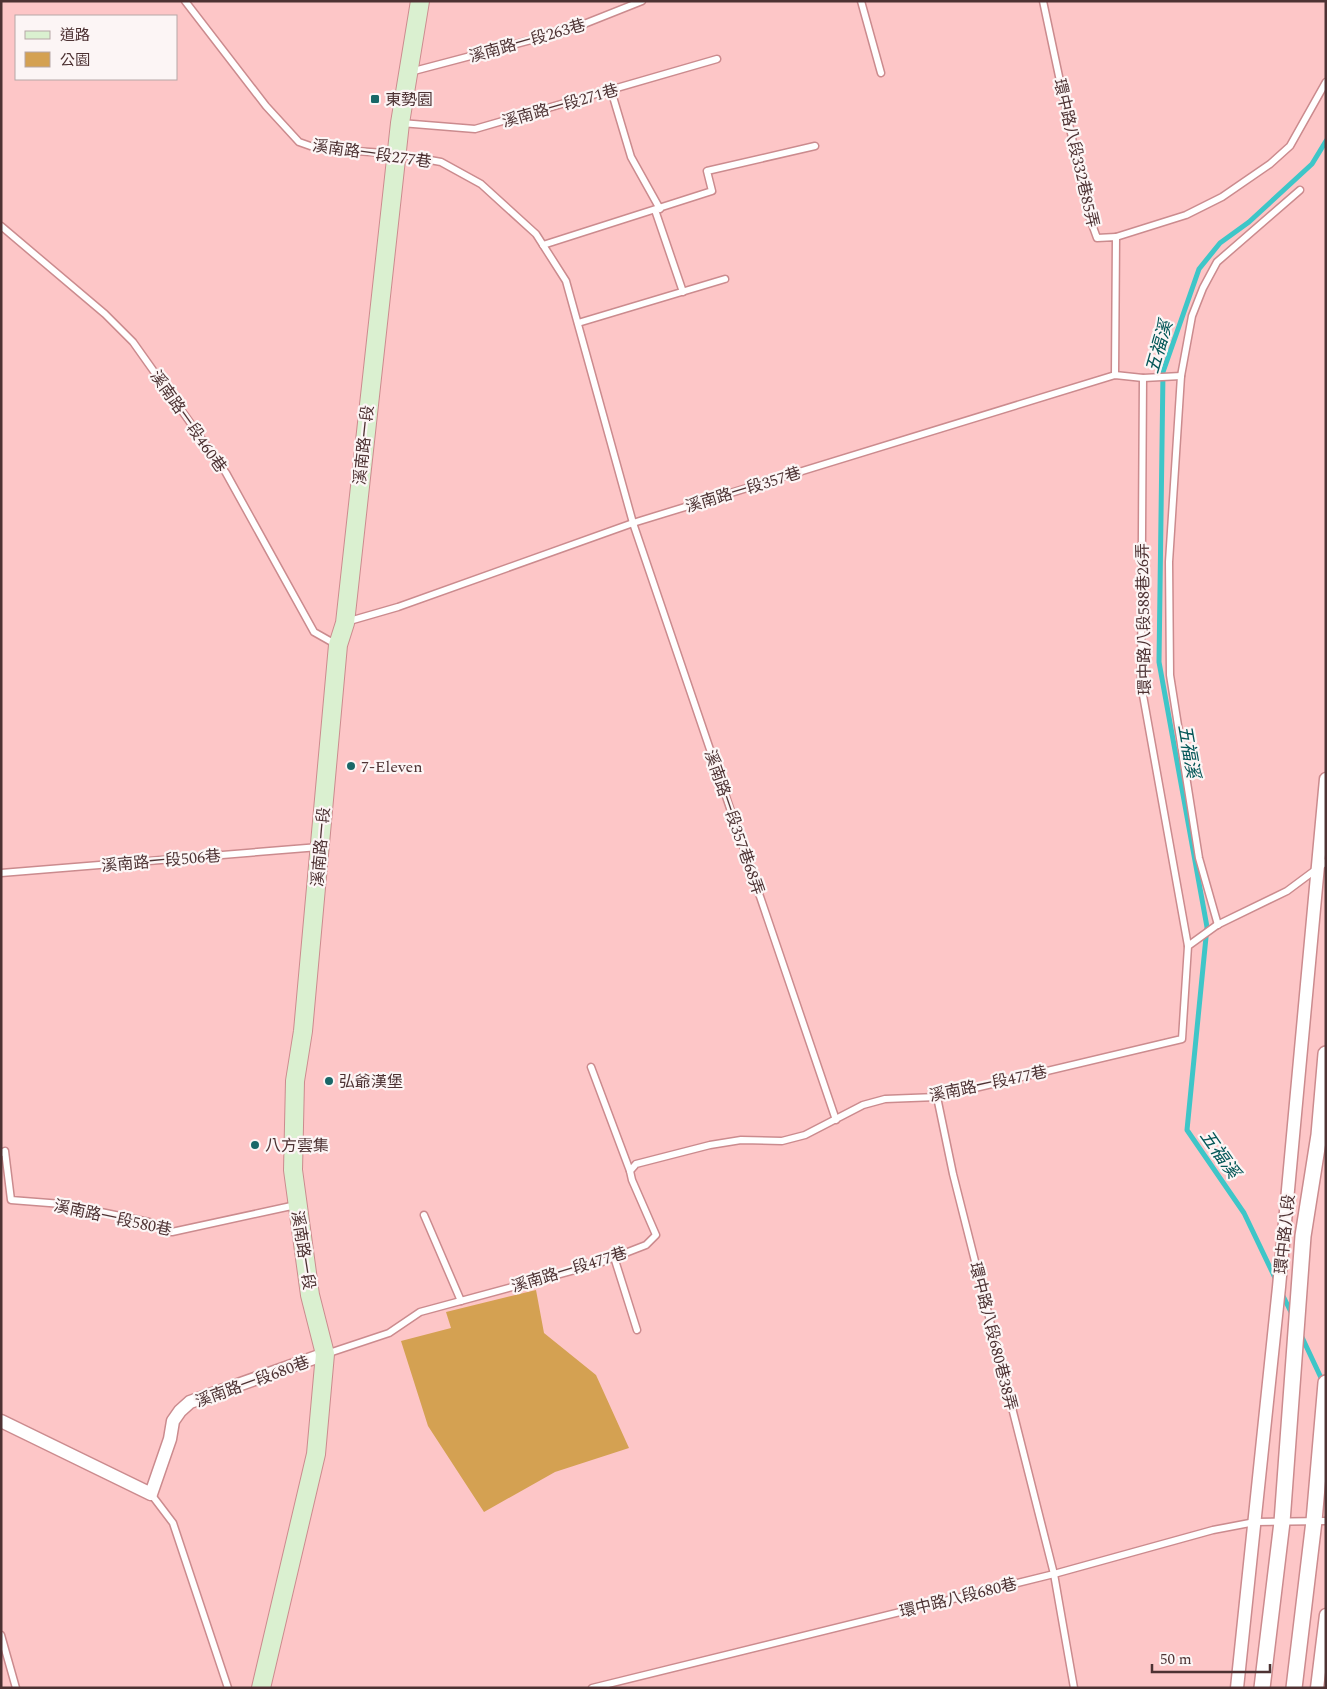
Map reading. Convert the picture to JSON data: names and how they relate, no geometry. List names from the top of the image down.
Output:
{
  "streets": {
    "main road": ["溪南路一段"],
    "street": ["環中路八段", "溪南路一段680巷"],
    "lane": [
      "溪南路一段263巷",
      "溪南路一段271巷",
      "溪南路一段277巷",
      "環中路八段332巷85弄",
      "溪南路一段460巷",
      "溪南路一段357巷",
      "環中路八段588巷26弄",
      "溪南路一段357巷68弄",
      "溪南路一段506巷",
      "溪南路一段477巷",
      "溪南路一段580巷",
      "環中路八段680巷38弄",
      "環中路八段680巷"
    ]
  },
  "crossings": [
    ["溪南路一段263巷", "溪南路一段"],
    ["溪南路一段271巷", "溪南路一段"],
    ["溪南路一段277巷", "溪南路一段"],
    ["溪南路一段277巷", "溪南路一段357巷"],
    ["溪南路一段277巷", "溪南路一段357巷68弄"],
    ["環中路八段332巷85弄", "溪南路一段357巷"],
    ["溪南路一段460巷", "溪南路一段"],
    ["溪南路一段", "溪南路一段357巷"],
    ["溪南路一段", "溪南路一段506巷"],
    ["溪南路一段", "溪南路一段477巷"],
    ["溪南路一段", "溪南路一段580巷"],
    ["溪南路一段", "溪南路一段680巷"],
    ["溪南路一段357巷", "環中路八段588巷26弄"],
    ["溪南路一段357巷", "溪南路一段357巷68弄"],
    ["環中路八段588巷26弄", "溪南路一段477巷"],
    ["溪南路一段357巷68弄", "溪南路一段477巷"],
    ["溪南路一段477巷", "環中路八段680巷38弄"],
    ["溪南路一段477巷", "溪南路一段680巷"],
    ["環中路八段", "環中路八段680巷"],
    ["環中路八段680巷38弄", "環中路八段680巷"]
  ],
  "water": ["五福溪"],
  "places": {
    "transit": ["東勢園"],
    "other": ["7-Eleven", "弘爺漢堡", "八方雲集"]
  },
  "legend": ["道路", "公園"],
  "scale_bar": "50 m"
}
